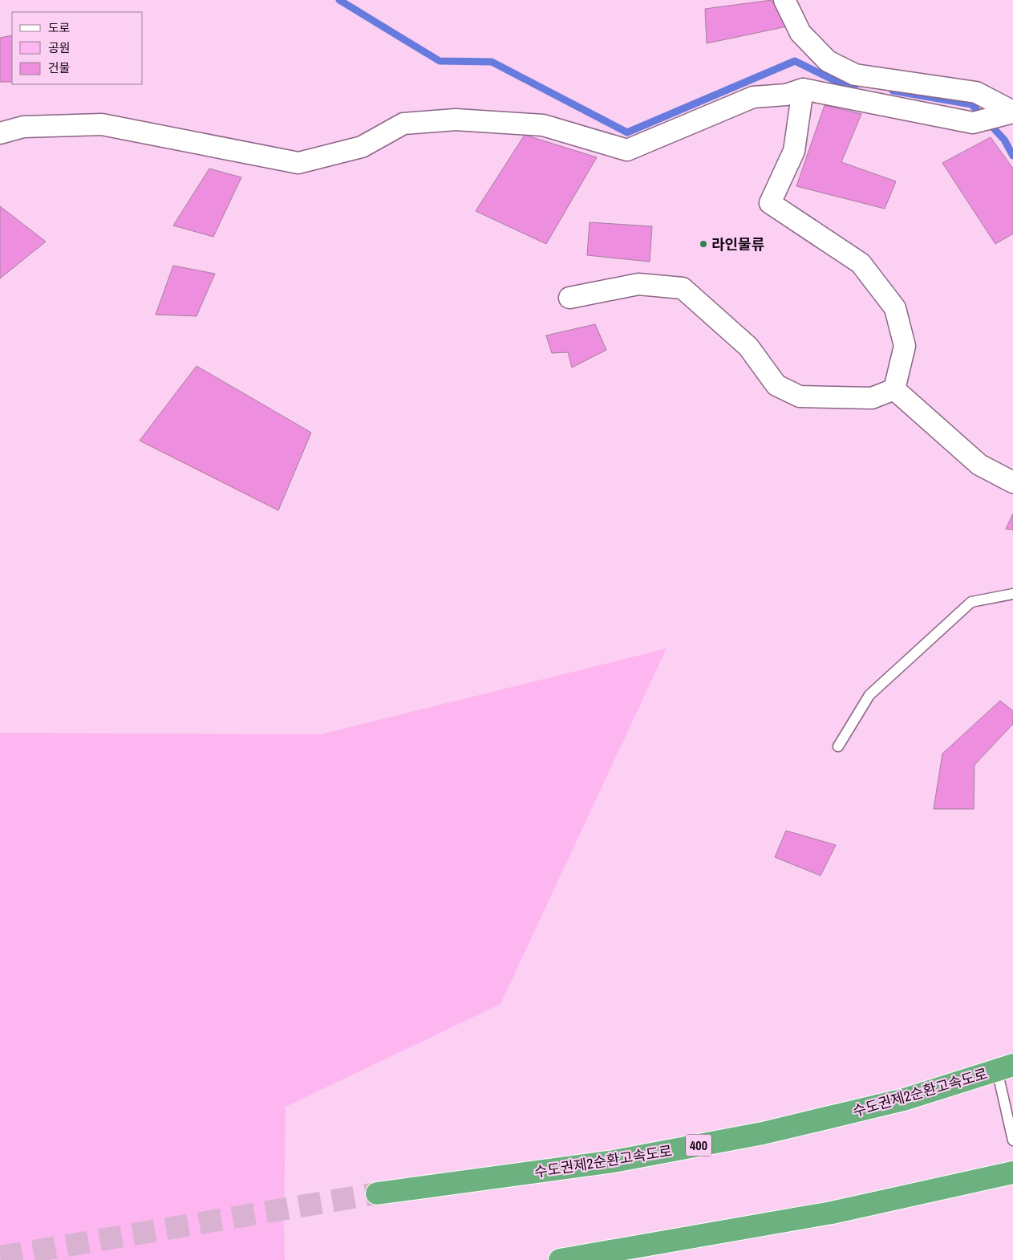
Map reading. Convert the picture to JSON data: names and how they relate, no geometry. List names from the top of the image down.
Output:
{
  "streets": {
    "highway": ["수도권제2순환고속도로", "400"]
  },
  "places": ["라인물류"],
  "legend": ["도로", "공원", "건물"]
}
